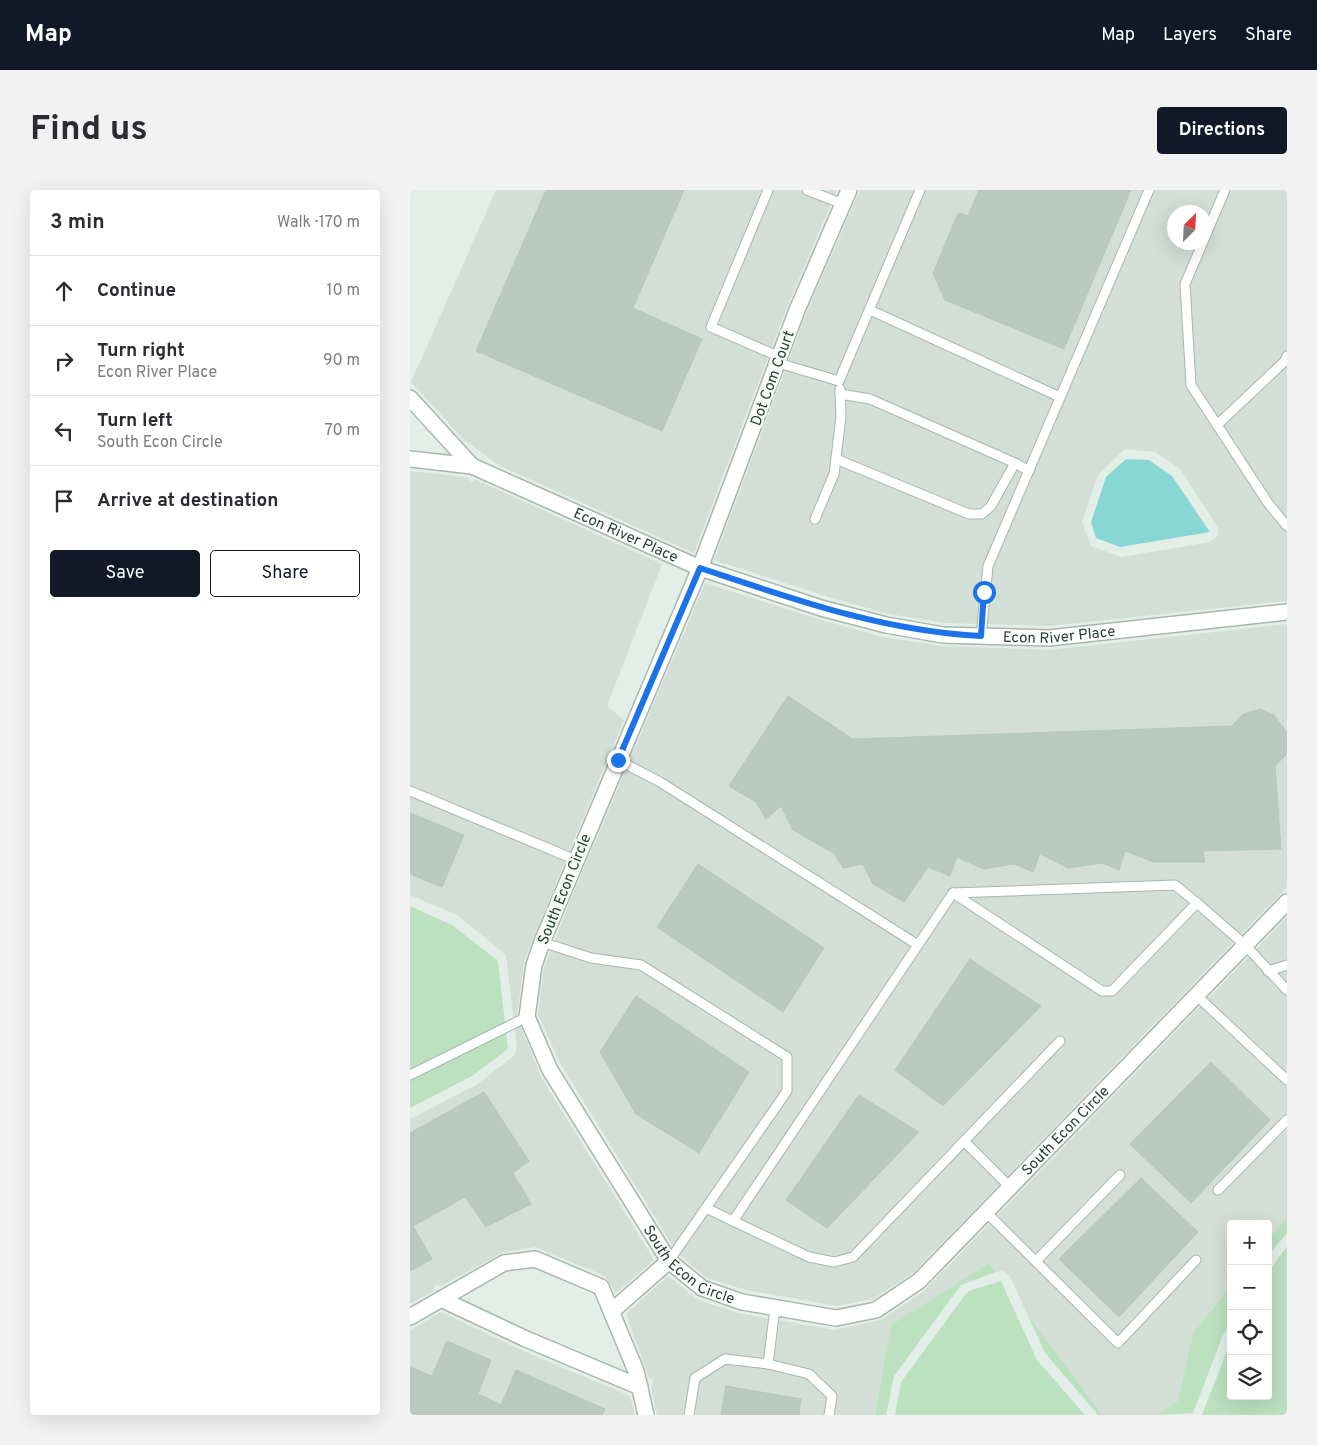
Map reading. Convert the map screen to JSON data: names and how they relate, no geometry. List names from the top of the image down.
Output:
{
  "streets": {
    "street": ["Dot Com Court", "Econ River Place", "South Econ Circle"]
  },
  "crossings": [
    ["Dot Com Court", "Econ River Place"],
    ["Dot Com Court", "South Econ Circle"],
    ["Econ River Place", "South Econ Circle"]
  ],
  "north": "top right",
  "page": {
    "header": "Map",
    "nav": ["Map", "Layers", "Share"],
    "buttons": [
      "Directions",
      ["Save", "Share"]
    ],
    "title": "Find us",
    "heading": ["3 min", "Walk · 170 m"],
    "list": [
      ["Continue", "10 m"],
      ["Turn right", "Econ River Place", "90 m"],
      ["Turn left", "South Econ Circle", "70 m"],
      "Arrive at destination"
    ],
    "map_buttons": ["+", "−"]
  }
}
